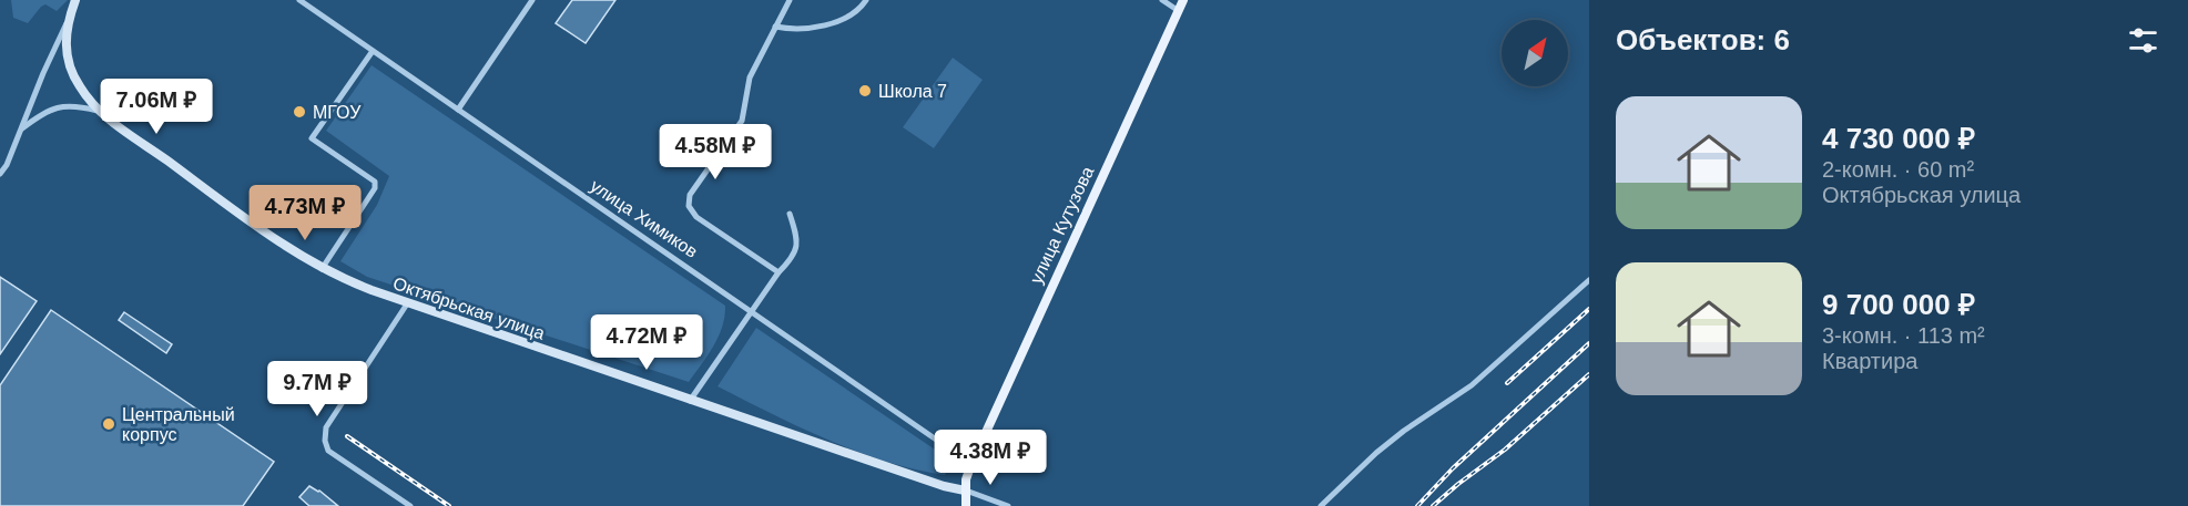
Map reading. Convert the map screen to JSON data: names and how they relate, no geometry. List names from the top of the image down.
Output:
{
  "streets": {
    "main road": ["улица Кутузова", "Октябрьская улица"],
    "street": ["улица Химиков"]
  },
  "crossings": [
    ["улица Химиков", "улица Кутузова"],
    ["улица Кутузова", "Октябрьская улица"]
  ],
  "places": ["Школа 7", "МГОУ", "Центральный корпус"],
  "north": "top right",
  "page": {
    "heading": "Объектов: 6",
    "price": [
      "7.06M ₽",
      "4.58M ₽",
      "4.73M ₽",
      "4.72M ₽",
      "9.7M ₽",
      "4.38M ₽"
    ],
    "list": [
      {
        "name": "4 730 000 ₽",
        "note": "2-комн. · 60 m² · Октябрьская улица"
      },
      {
        "name": "9 700 000 ₽",
        "note": "3-комн. · 113 m² · Квартира"
      }
    ]
  }
}
